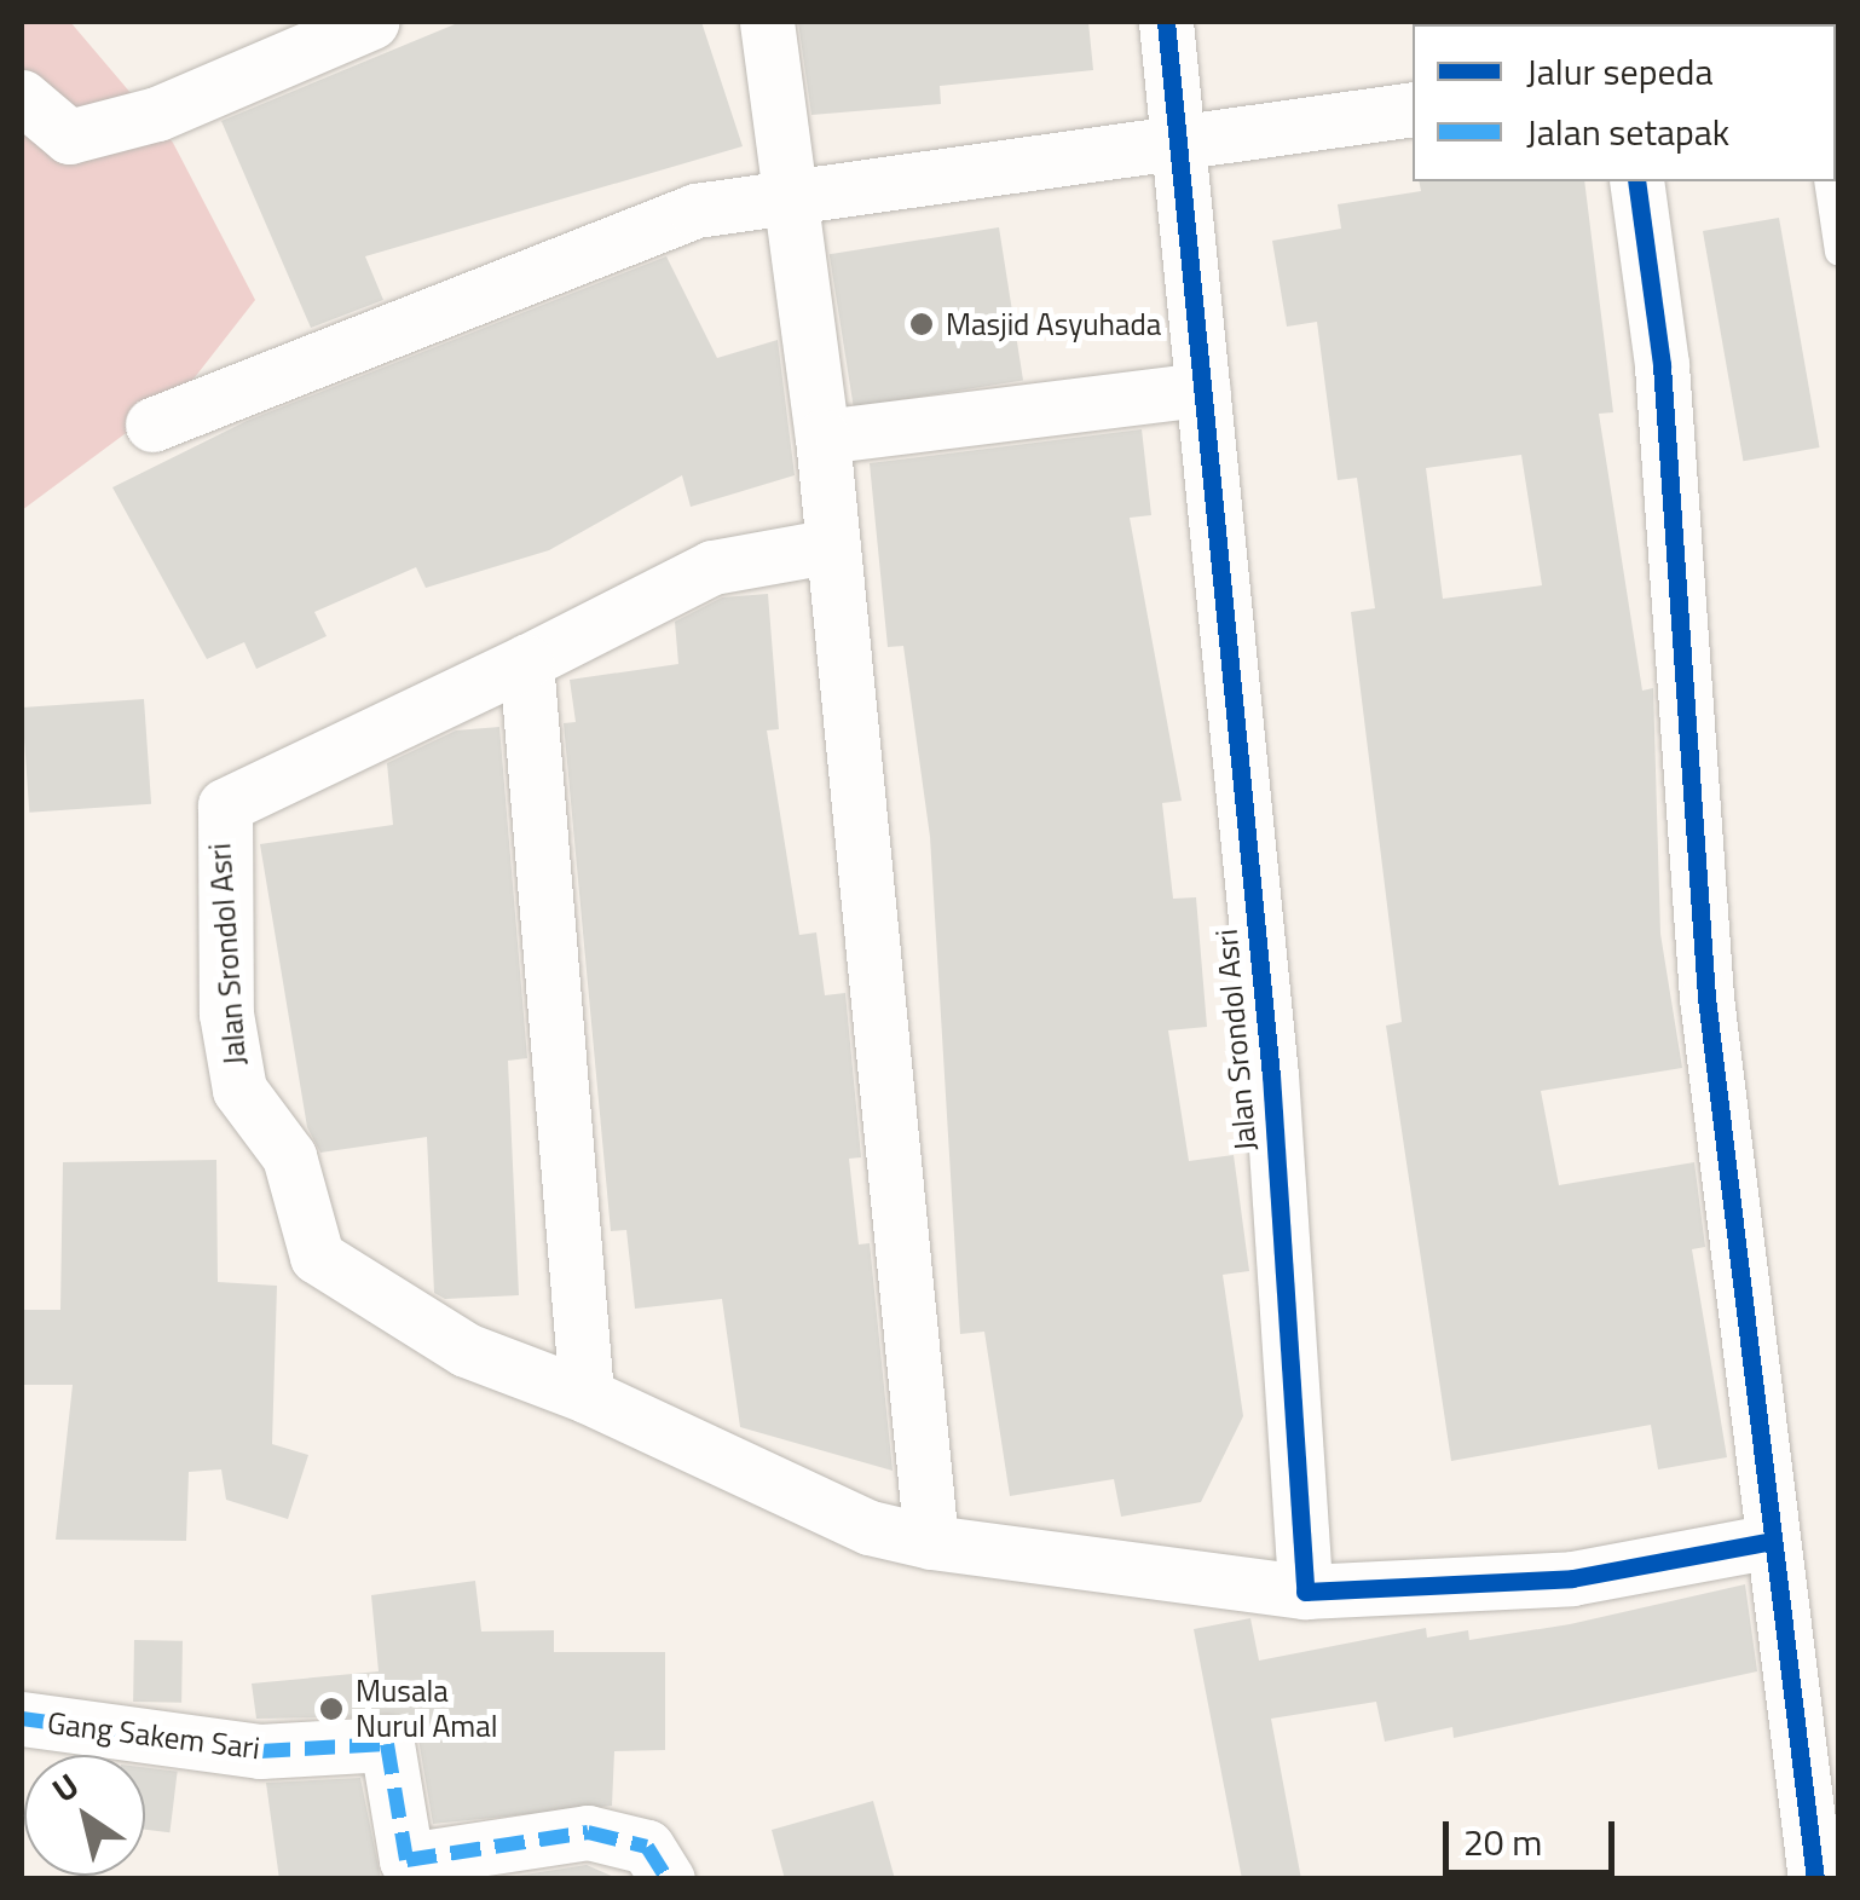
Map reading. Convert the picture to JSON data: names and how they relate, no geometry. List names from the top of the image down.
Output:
{
  "streets": {
    "street": ["Jalan Srondol Asri", "Gang Sakem Sari"]
  },
  "places": ["Masjid Asyuhada", "Musala Nurul Amal"],
  "legend": ["Jalur sepeda", "Jalan setapak"],
  "scale_bar": "20 m",
  "north": "top left"
}
